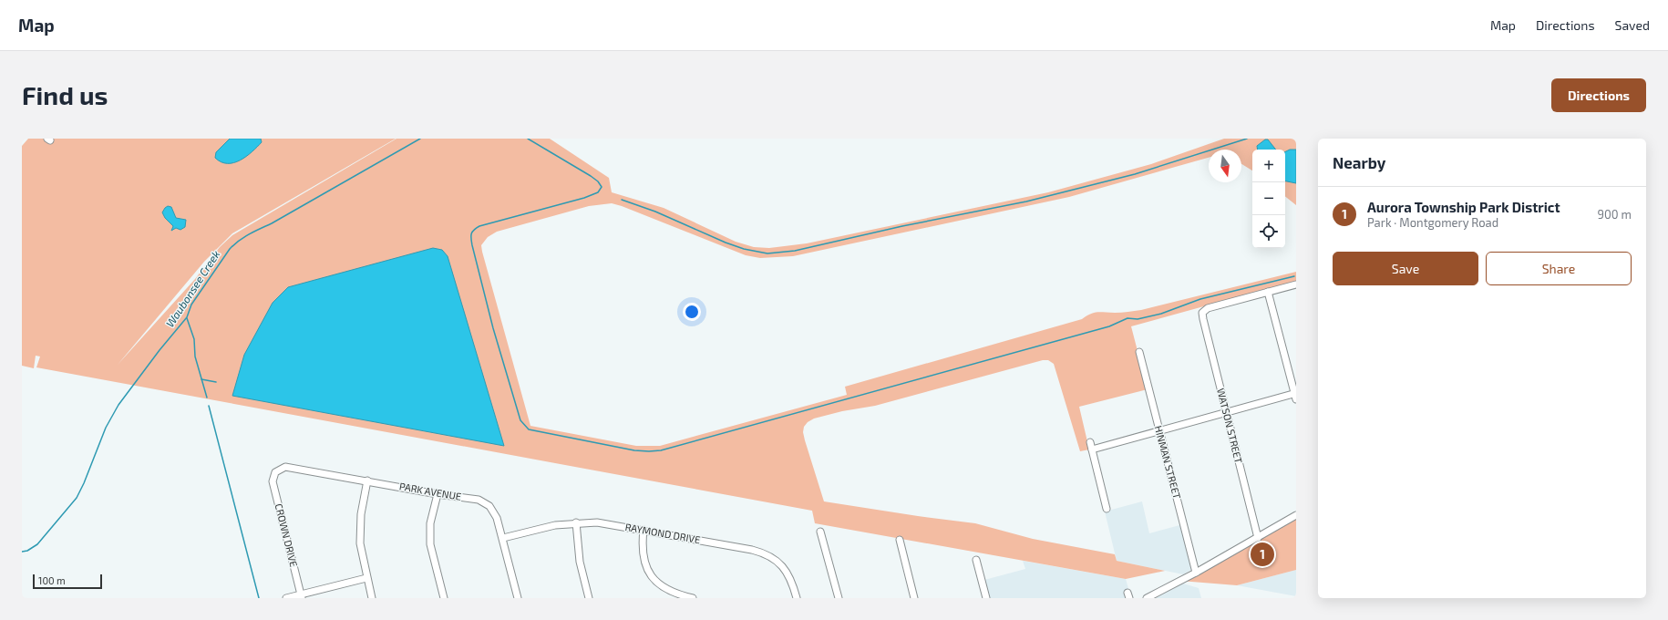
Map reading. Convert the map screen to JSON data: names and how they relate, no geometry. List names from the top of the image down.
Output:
{
  "streets": {
    "street": [
      "WATSON STREET",
      "HINMAN STREET",
      "PARK AVENUE",
      "RAYMOND DRIVE",
      "CROWN DRIVE"
    ]
  },
  "crossings": [
    ["PARK AVENUE", "RAYMOND DRIVE"],
    ["PARK AVENUE", "CROWN DRIVE"]
  ],
  "water": ["Waubonsee Creek"],
  "scale_bar": "100 m",
  "north": "bottom",
  "page": {
    "header": "Map",
    "nav": ["Map", "Directions", "Saved"],
    "buttons": [
      "Directions",
      ["Save", "Share"]
    ],
    "title": "Find us",
    "heading": "Nearby",
    "map_buttons": ["+", "−"],
    "list": [
      {
        "mark": "1",
        "name": "Aurora Township Park District",
        "note": "Park · Montgomery Road",
        "value": "900 m"
      }
    ],
    "pins": "1",
    "scale": "100 m"
  }
}
